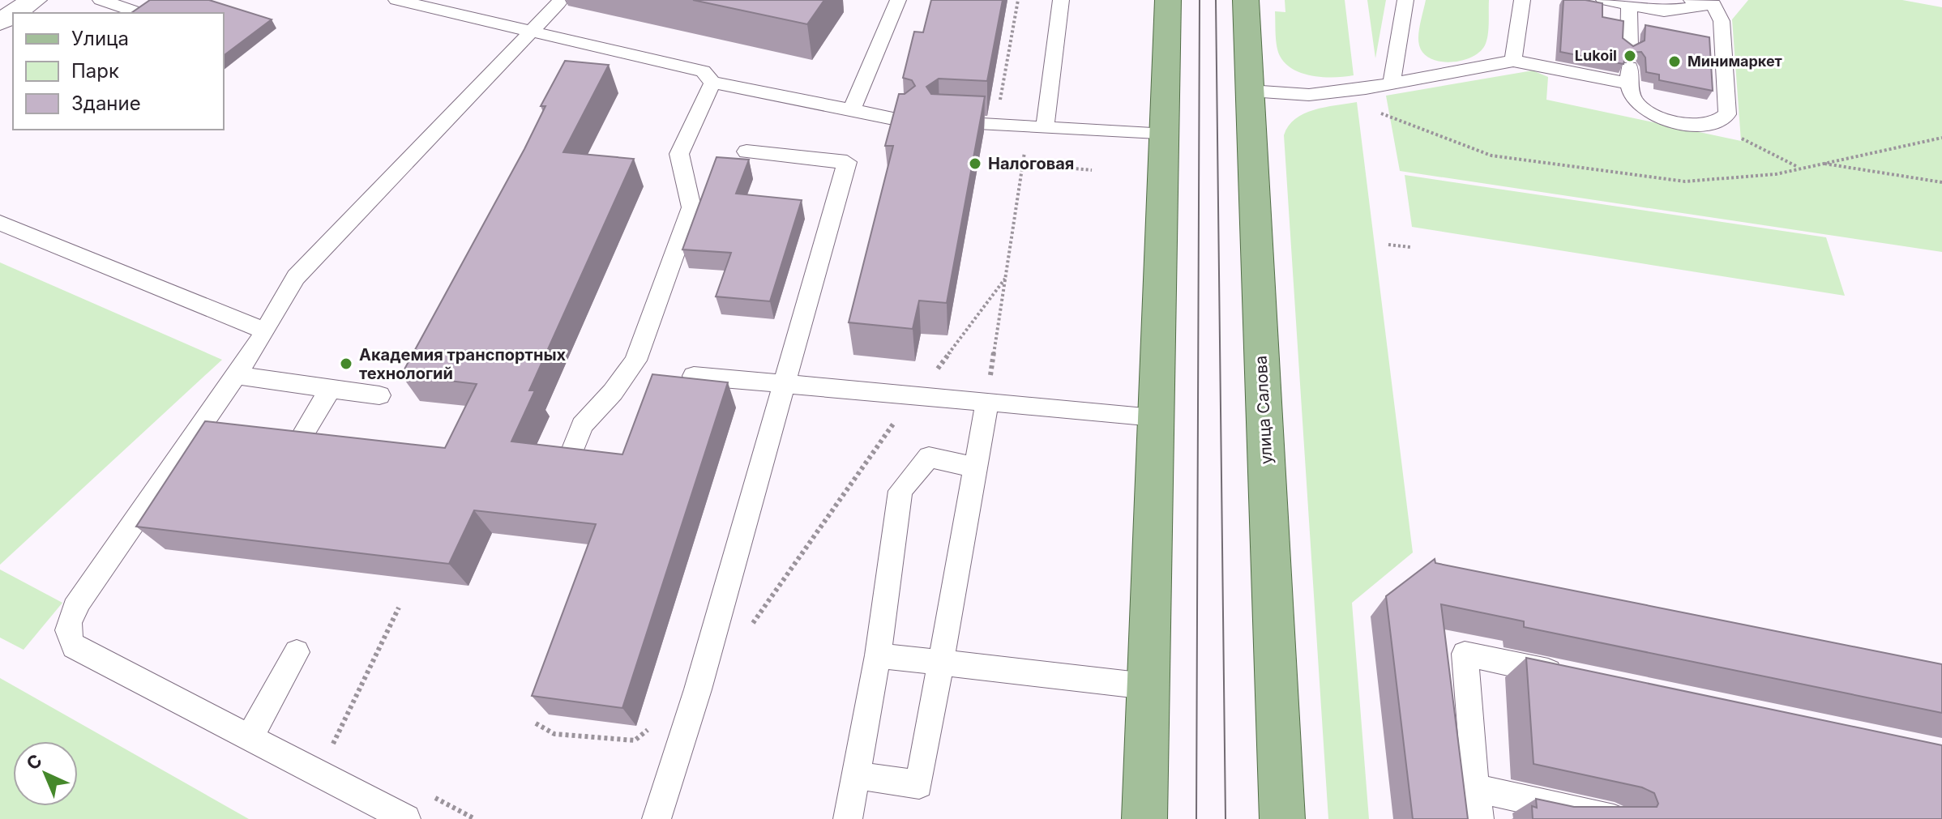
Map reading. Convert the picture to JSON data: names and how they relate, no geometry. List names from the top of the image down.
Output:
{
  "streets": {
    "main road": ["улица Салова"]
  },
  "places": [
    "Lukoil",
    "Минимаркет",
    "Налоговая",
    "Академия транспортных технологий"
  ],
  "legend": ["Улица", "Парк", "Здание"],
  "north": "top left"
}
